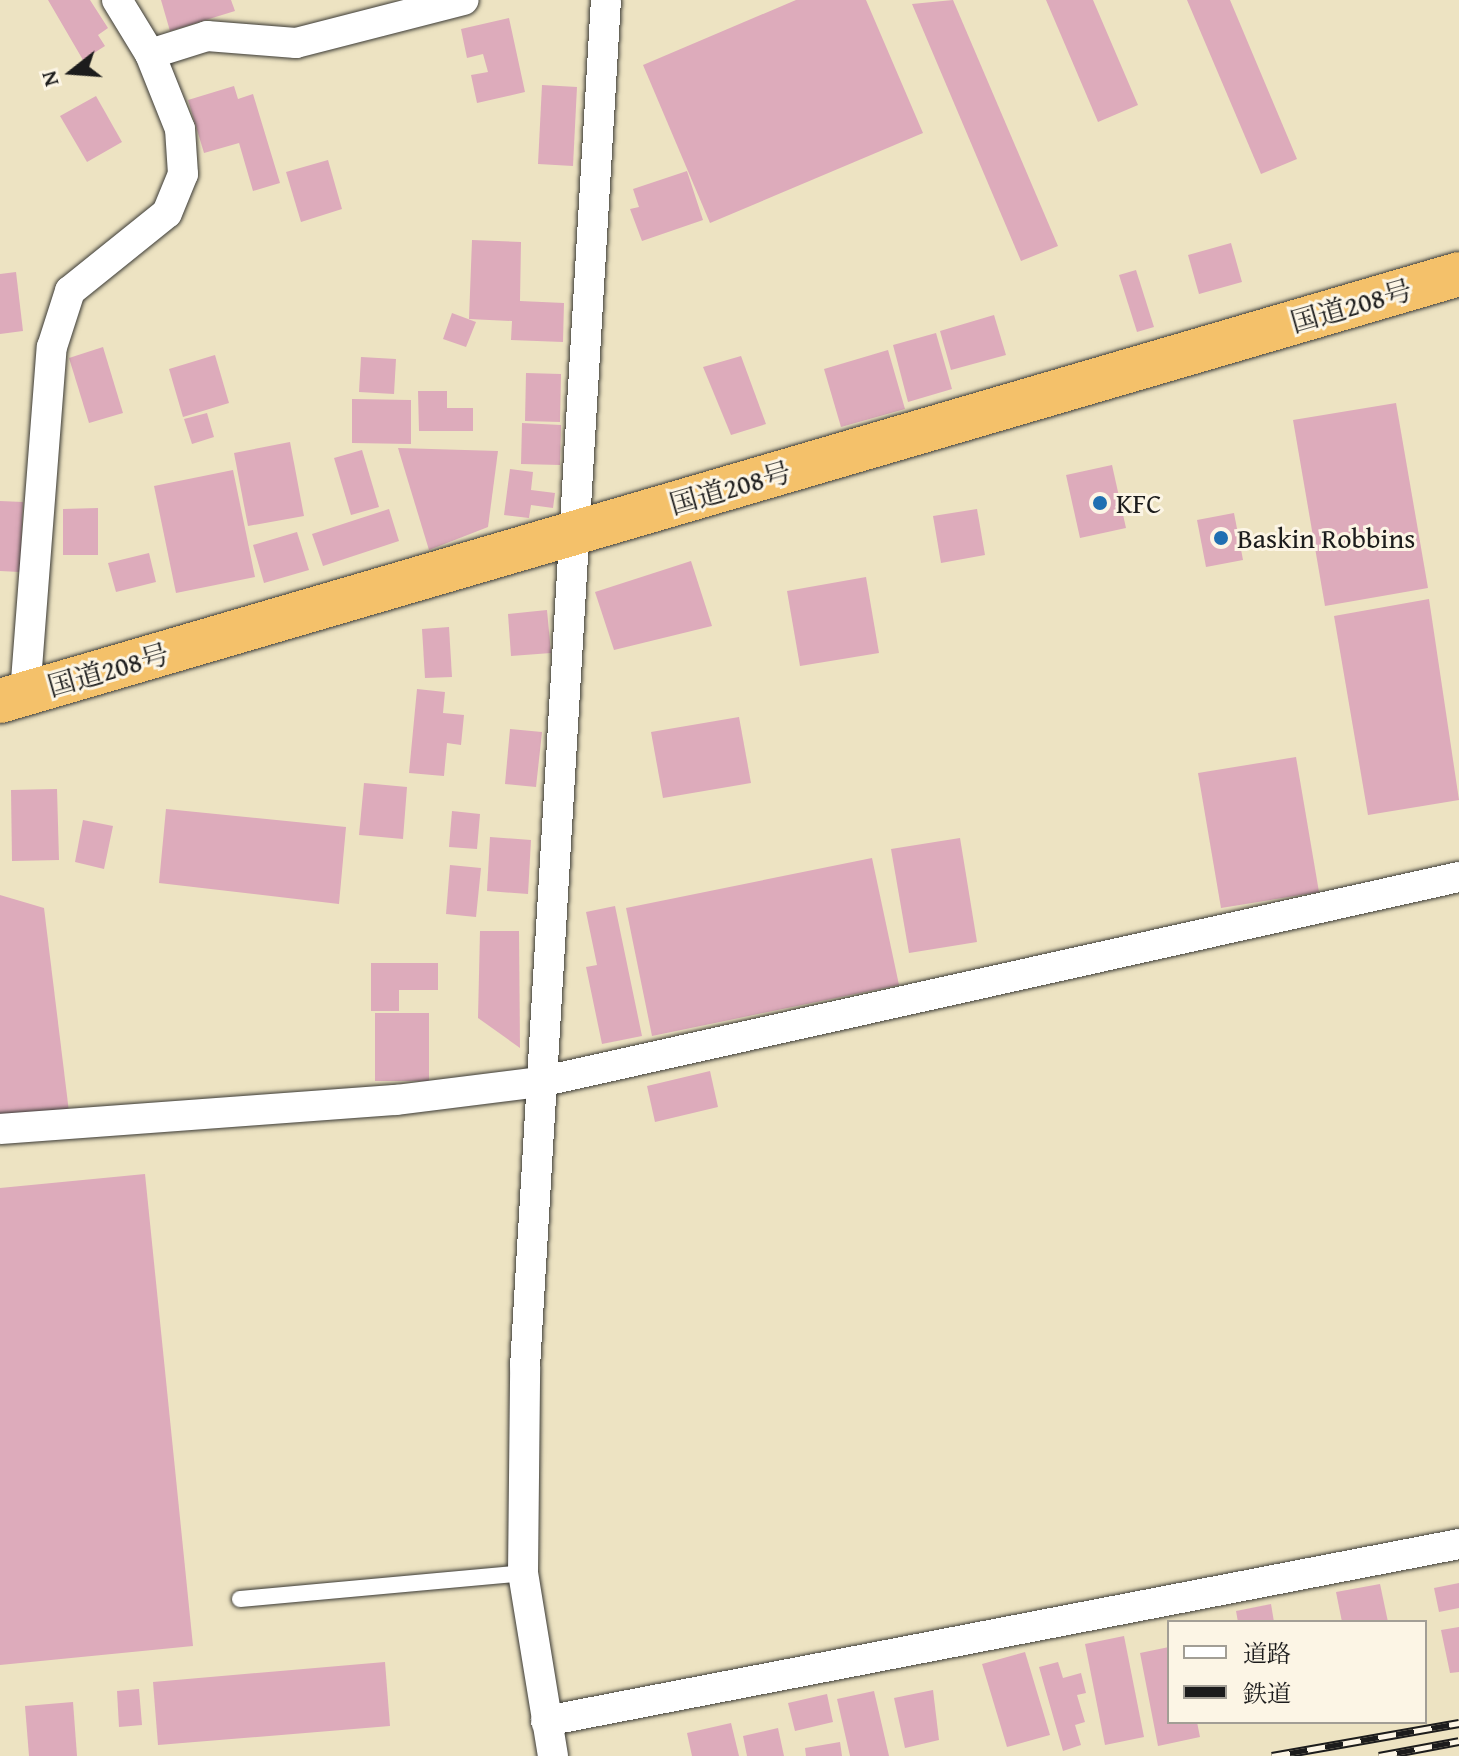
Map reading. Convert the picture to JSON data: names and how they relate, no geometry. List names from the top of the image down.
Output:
{
  "streets": {
    "highway": ["国道208号"]
  },
  "places": ["KFC", "Baskin Robbins"],
  "legend": ["道路", "鉄道"],
  "north": "left"
}
